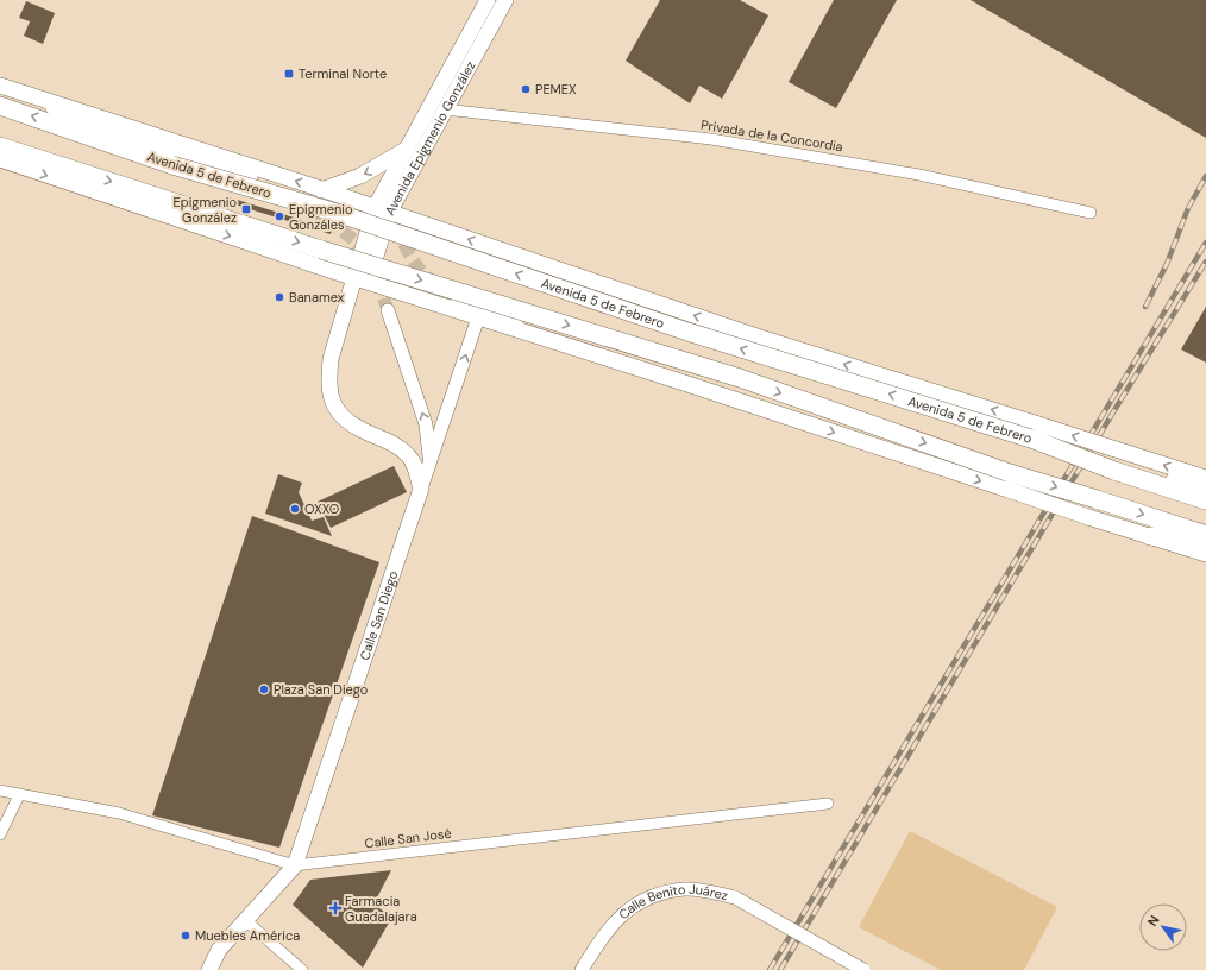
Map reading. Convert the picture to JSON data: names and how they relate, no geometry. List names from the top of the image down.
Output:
{
  "streets": {
    "highway": ["Avenida 5 de Febrero"],
    "main road": ["Avenida Epigmenio González", "Calle San Diego"],
    "street": ["Privada de la Concordia", "Calle San José", "Calle Benito Juárez"]
  },
  "crossings": [
    ["Privada de la Concordia", "Avenida Epigmenio González"],
    ["Avenida Epigmenio González", "Avenida 5 de Febrero"],
    ["Avenida Epigmenio González", "Calle San Diego"],
    ["Calle San Diego", "Calle San José"]
  ],
  "places": {
    "transit": ["Terminal Norte", "Epigmenio González"],
    "other": [
      "PEMEX",
      "Epigmenio Gonzáles",
      "Banamex",
      "OXXO",
      "Plaza San Diego",
      "Muebles América"
    ],
    "health": ["Farmacia Guadalajara"]
  },
  "north": "top left"
}
